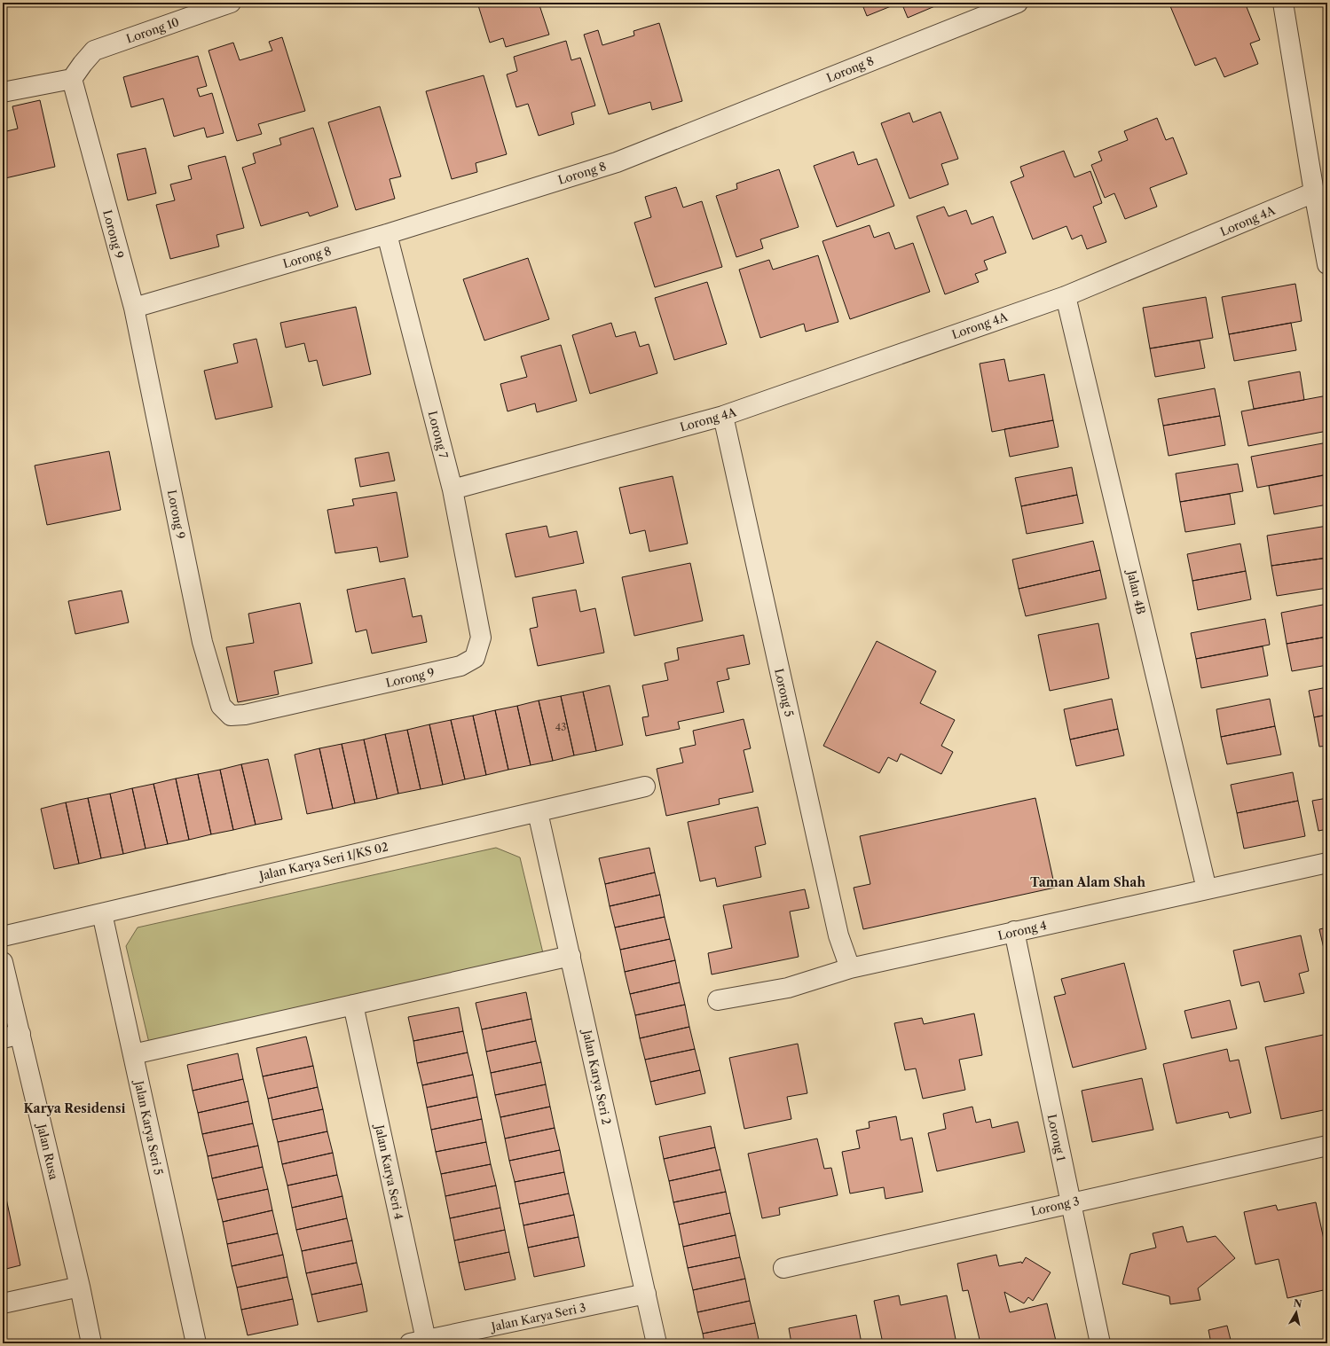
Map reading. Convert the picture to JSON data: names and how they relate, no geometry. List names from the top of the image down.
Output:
{
  "streets": {
    "street": [
      "Lorong 10",
      "Lorong 8",
      "Lorong 4A",
      "Lorong 9",
      "Lorong 7",
      "Jalan 4B",
      "Lorong 5",
      "Jalan Karya Seri 1/KS 02",
      "Lorong 4",
      "Jalan Karya Seri 2",
      "Jalan Karya Seri 5",
      "Lorong 1",
      "Jalan Rusa",
      "Jalan Karya Seri 4",
      "Lorong 3",
      "Jalan Karya Seri 3"
    ]
  },
  "crossings": [
    ["Lorong 10", "Lorong 9"],
    ["Lorong 8", "Lorong 9"],
    ["Lorong 8", "Lorong 7"],
    ["Lorong 4A", "Lorong 7"],
    ["Lorong 4A", "Jalan 4B"],
    ["Lorong 4A", "Lorong 5"],
    ["Lorong 9", "Lorong 7"],
    ["Jalan 4B", "Lorong 4"],
    ["Lorong 5", "Lorong 4"],
    ["Jalan Karya Seri 1/KS 02", "Jalan Karya Seri 2"],
    ["Jalan Karya Seri 1/KS 02", "Jalan Karya Seri 5"],
    ["Lorong 4", "Lorong 1"],
    ["Jalan Karya Seri 2", "Jalan Karya Seri 3"],
    ["Lorong 1", "Lorong 3"],
    ["Jalan Karya Seri 4", "Jalan Karya Seri 3"]
  ],
  "districts": ["Taman Alam Shah", "Karya Residensi"],
  "house_numbers": ["43"],
  "north": "top"
}
